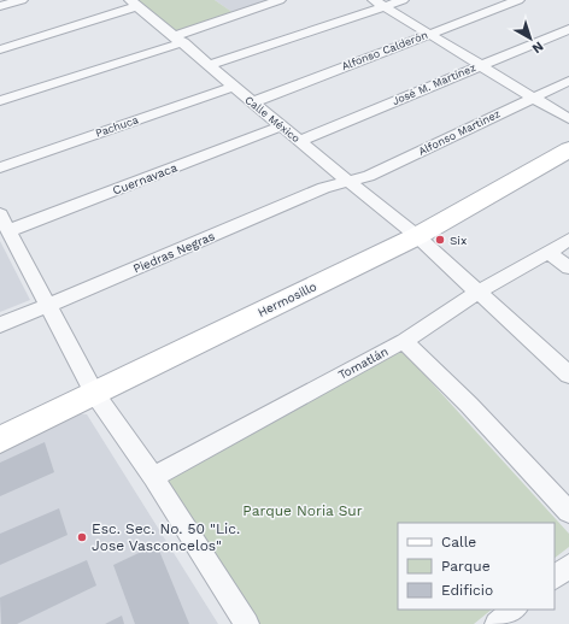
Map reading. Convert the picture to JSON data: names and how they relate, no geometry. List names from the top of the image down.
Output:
{
  "streets": {
    "street": [
      "Alfonso Calderón",
      "José M. Martínez",
      "Calle México",
      "Pachuca",
      "Alfonso Martinez",
      "Cuernavaca",
      "Piedras Negras",
      "Hermosillo",
      "Tomatlán"
    ]
  },
  "crossings": [
    ["Alfonso Calderón", "Calle México"],
    ["José M. Martínez", "Calle México"],
    ["Calle México", "Pachuca"],
    ["Calle México", "Alfonso Martinez"],
    ["Calle México", "Cuernavaca"],
    ["Calle México", "Piedras Negras"],
    ["Calle México", "Hermosillo"],
    ["Calle México", "Tomatlán"],
    ["Alfonso Martinez", "Piedras Negras"]
  ],
  "parks": ["Parque Noria Sur"],
  "places": ["Six", "Esc. Sec. No. 50 \"Lic. Jose Vasconcelos\""],
  "legend": ["Calle", "Parque", "Edificio"],
  "north": "bottom right"
}
